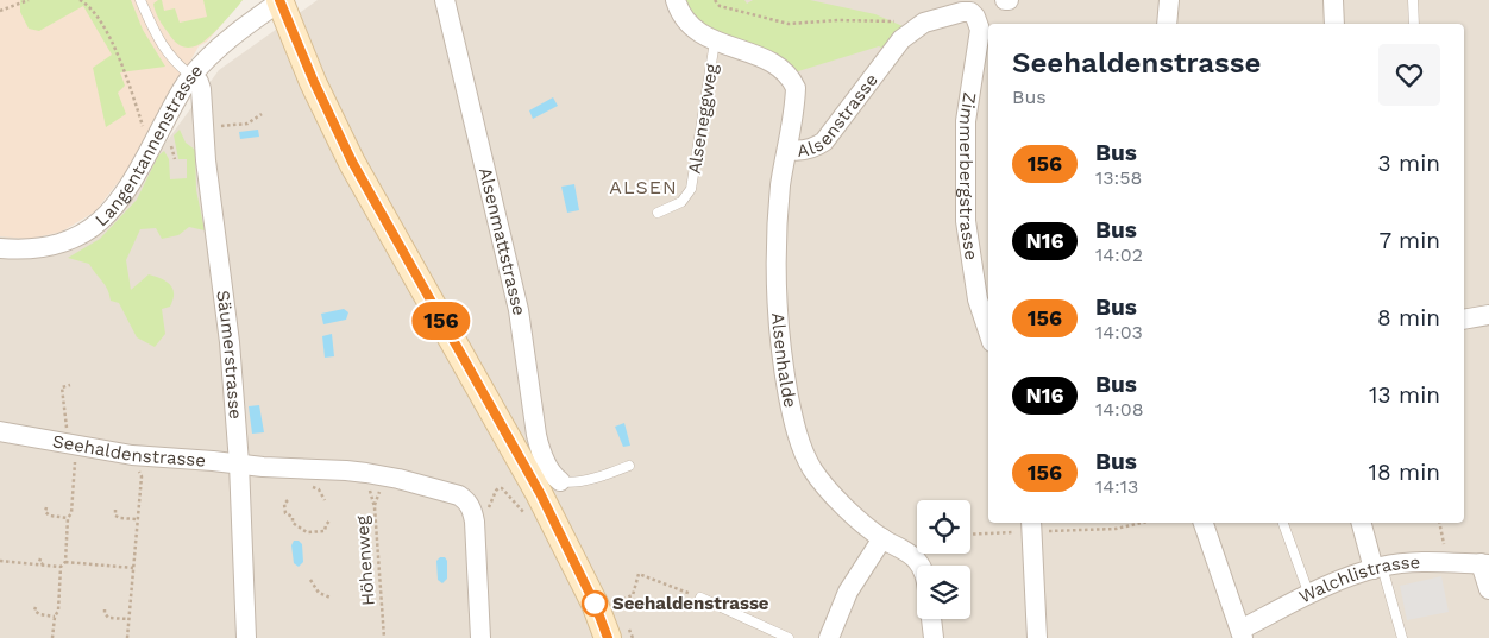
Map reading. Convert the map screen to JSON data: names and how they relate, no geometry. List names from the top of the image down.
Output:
{
  "streets": {
    "street": [
      "Alsenstrasse",
      "Langentannenstrasse",
      "Zimmerbergstrasse",
      "Alsenmattstrasse",
      "Säumerstrasse",
      "Alsenhalde",
      "Seehaldenstrasse",
      "Walchlistrasse"
    ],
    "lane": ["Alseneggweg"],
    "path": ["Höhenweg"]
  },
  "crossings": [
    ["Alsenstrasse", "Alseneggweg"],
    ["Alsenstrasse", "Zimmerbergstrasse"],
    ["Alsenstrasse", "Alsenhalde"],
    ["Langentannenstrasse", "Säumerstrasse"],
    ["Säumerstrasse", "Seehaldenstrasse"]
  ],
  "districts": ["ALSEN"],
  "places": ["Seehaldenstrasse"],
  "lines": ["bus line 156"],
  "page": {
    "on_map": "156",
    "heading": ["Seehaldenstrasse", "Bus"],
    "list": [
      {
        "mark": "156",
        "name": "Bus",
        "note": "13:58",
        "value": "3 min"
      },
      {
        "mark": "N16",
        "name": "Bus",
        "note": "14:02",
        "value": "7 min"
      },
      {
        "mark": "156",
        "name": "Bus",
        "note": "14:03",
        "value": "8 min"
      },
      {
        "mark": "N16",
        "name": "Bus",
        "note": "14:08",
        "value": "13 min"
      },
      {
        "mark": "156",
        "name": "Bus",
        "note": "14:13",
        "value": "18 min"
      }
    ]
  }
}
